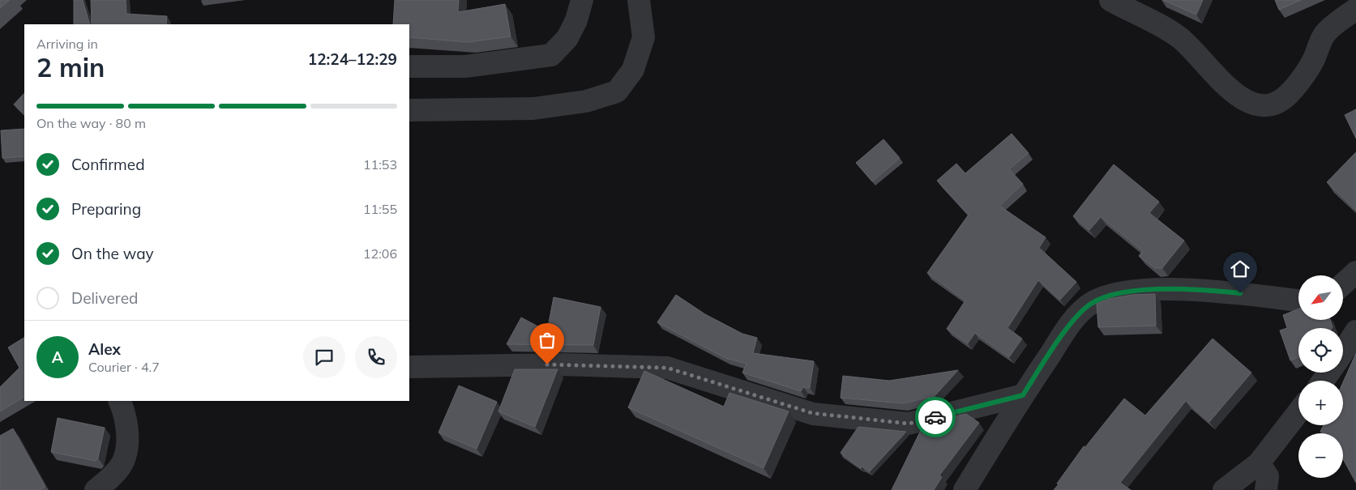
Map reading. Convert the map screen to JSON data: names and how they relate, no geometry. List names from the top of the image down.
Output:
{
  "north": "bottom left",
  "page": {
    "heading": ["2 min", "Arriving in", "12:24–12:29"],
    "panel": ["Alex", "Courier · 4.7"],
    "bar": "On the way · 80 m",
    "list": [
      ["Confirmed", "11:53"],
      ["Preparing", "11:55"],
      ["On the way", "12:06"],
      "Delivered"
    ],
    "map_buttons": ["+", "−"],
    "round": "A"
  }
}
